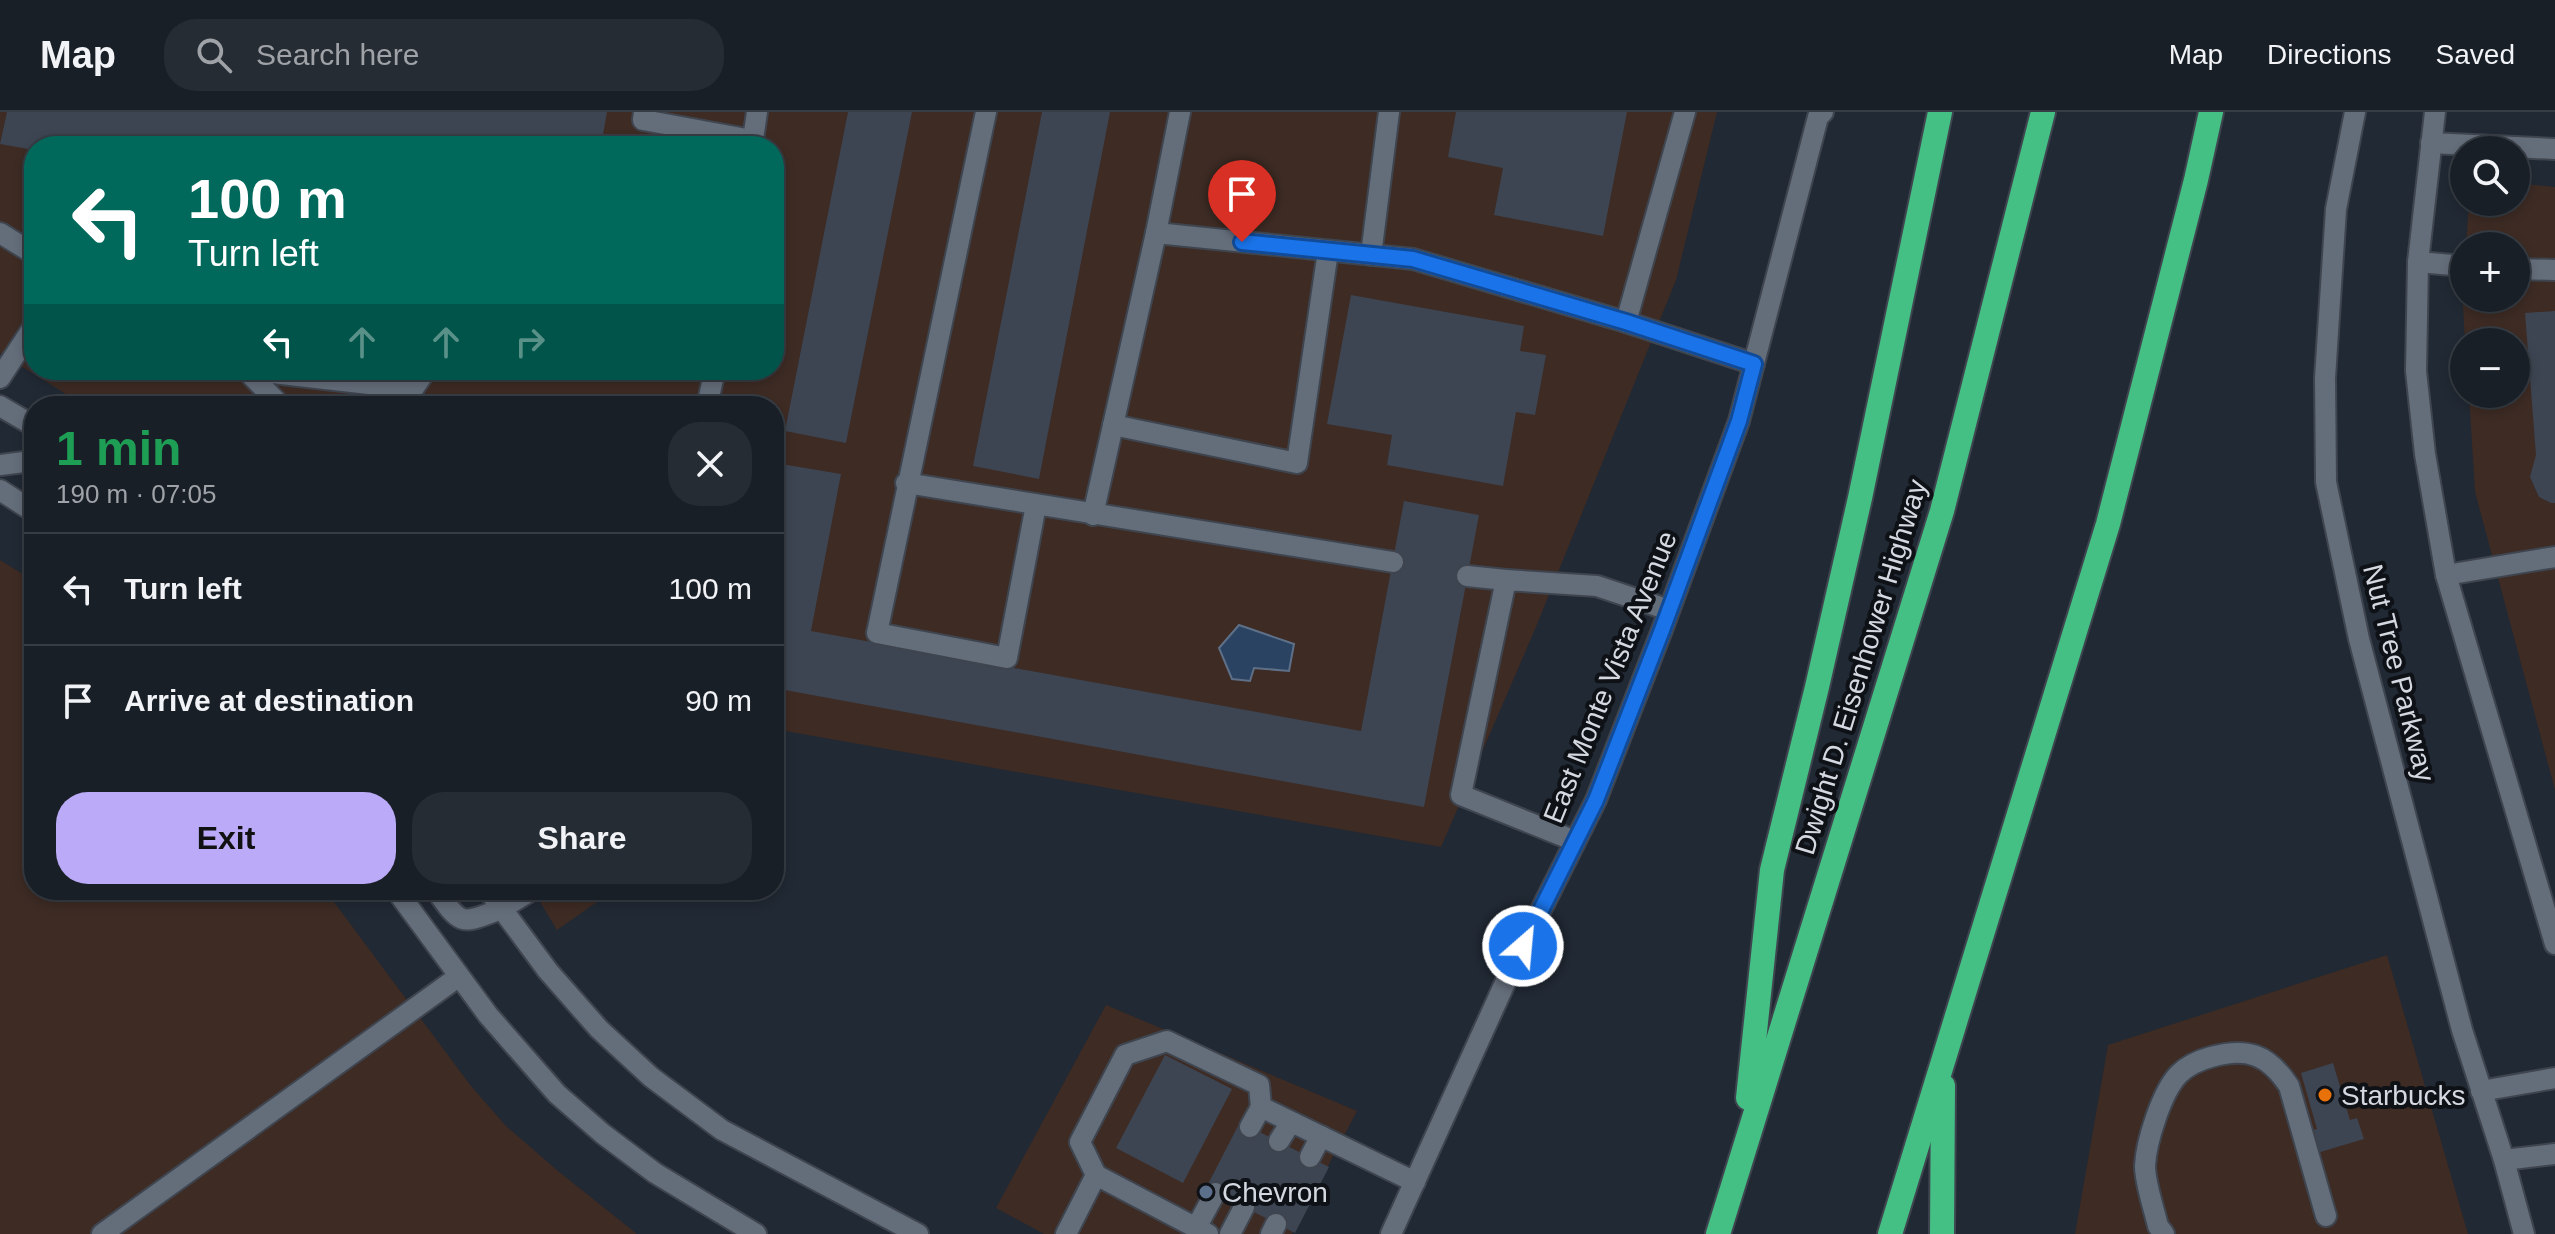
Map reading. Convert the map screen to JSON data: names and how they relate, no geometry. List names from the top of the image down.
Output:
{
  "streets": {
    "highway": ["Dwight D. Eisenhower Highway"],
    "main road": ["Nut Tree Parkway", "East Monte Vista Avenue"]
  },
  "places": ["Starbucks", "Chevron"],
  "page": {
    "header": "Map",
    "search": "Search here",
    "nav": ["Map", "Directions", "Saved"],
    "map_buttons": ["+", "−"],
    "turn": ["100 m", "Turn left"],
    "heading": ["1 min", "190 m · 07:05"],
    "list": [
      {
        "name": "Turn left",
        "value": "100 m"
      },
      {
        "name": "Arrive at destination",
        "value": "90 m"
      }
    ],
    "buttons": ["Exit", "Share"]
  }
}
